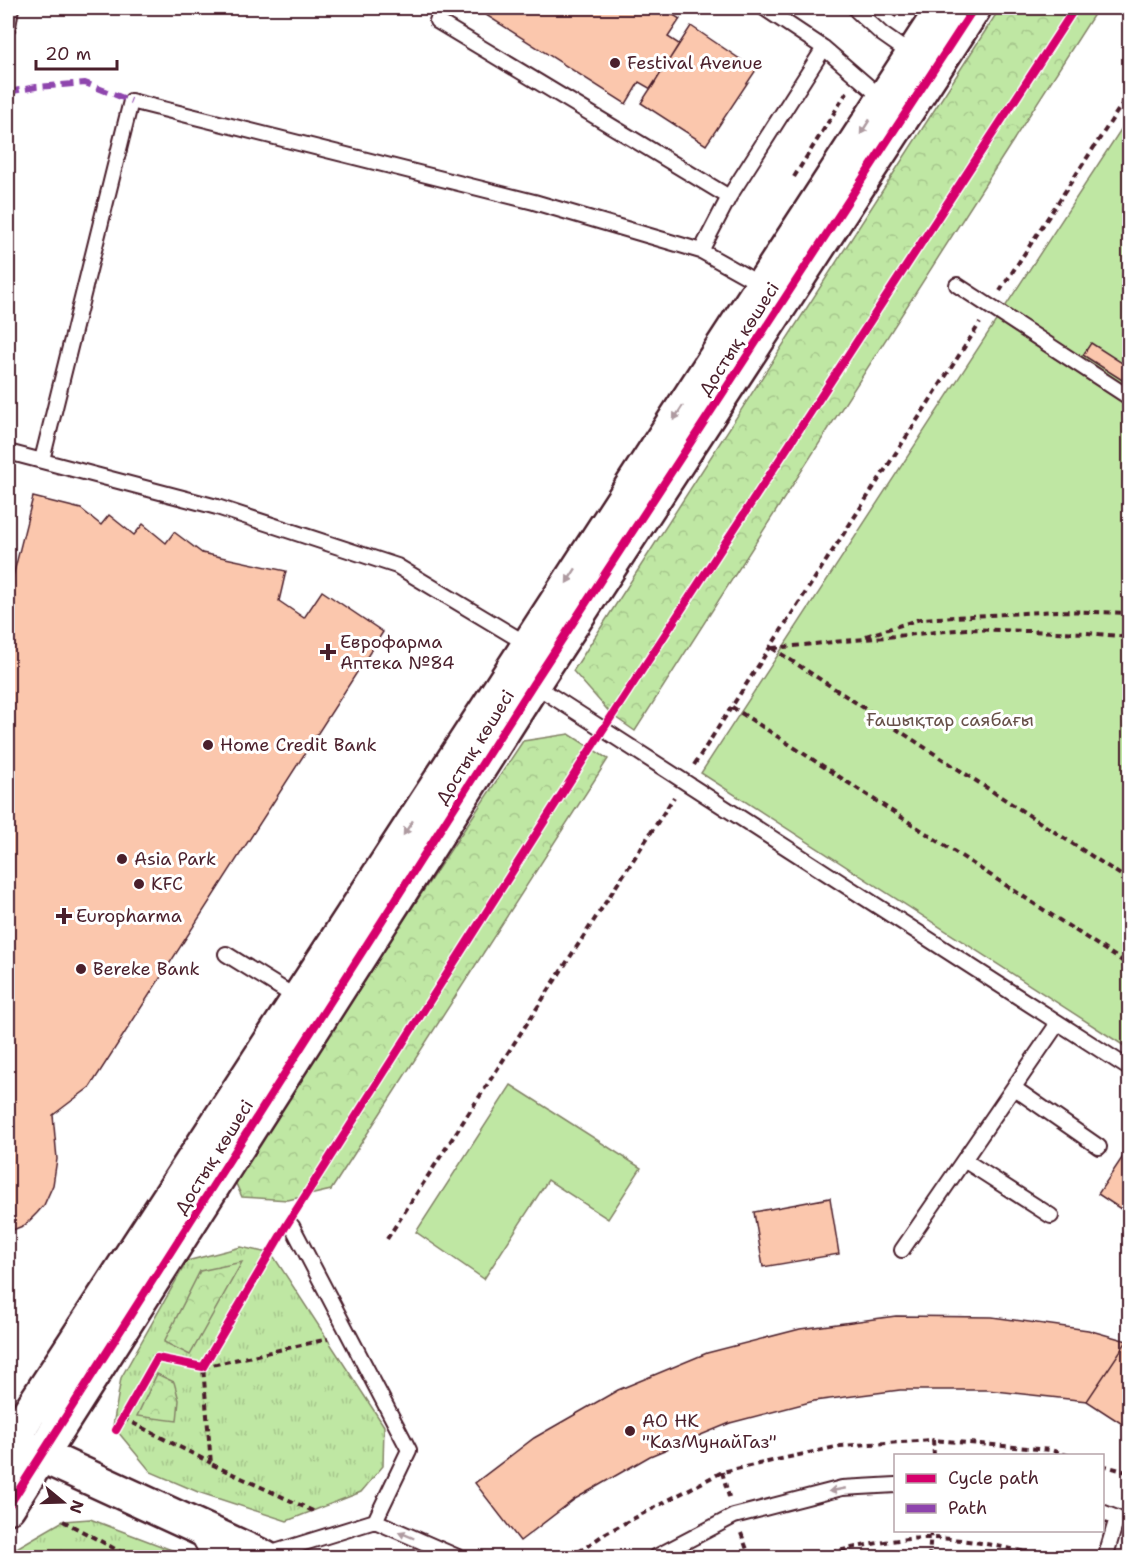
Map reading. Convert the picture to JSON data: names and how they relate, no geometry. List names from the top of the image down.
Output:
{
  "streets": {
    "street": ["Достық көшесі"]
  },
  "parks": ["Ғашықтар саябағы"],
  "places": {
    "other": [
      "Festival Avenue",
      "Home Credit Bank",
      "Asia Park",
      "KFC",
      "Bereke Bank",
      "АО НК \"КазМунайГаз\""
    ],
    "health": ["Еврофарма Аптека №84", "Europharma"]
  },
  "legend": ["Cycle path", "Path"],
  "scale_bar": "20 m",
  "north": "right"
}
